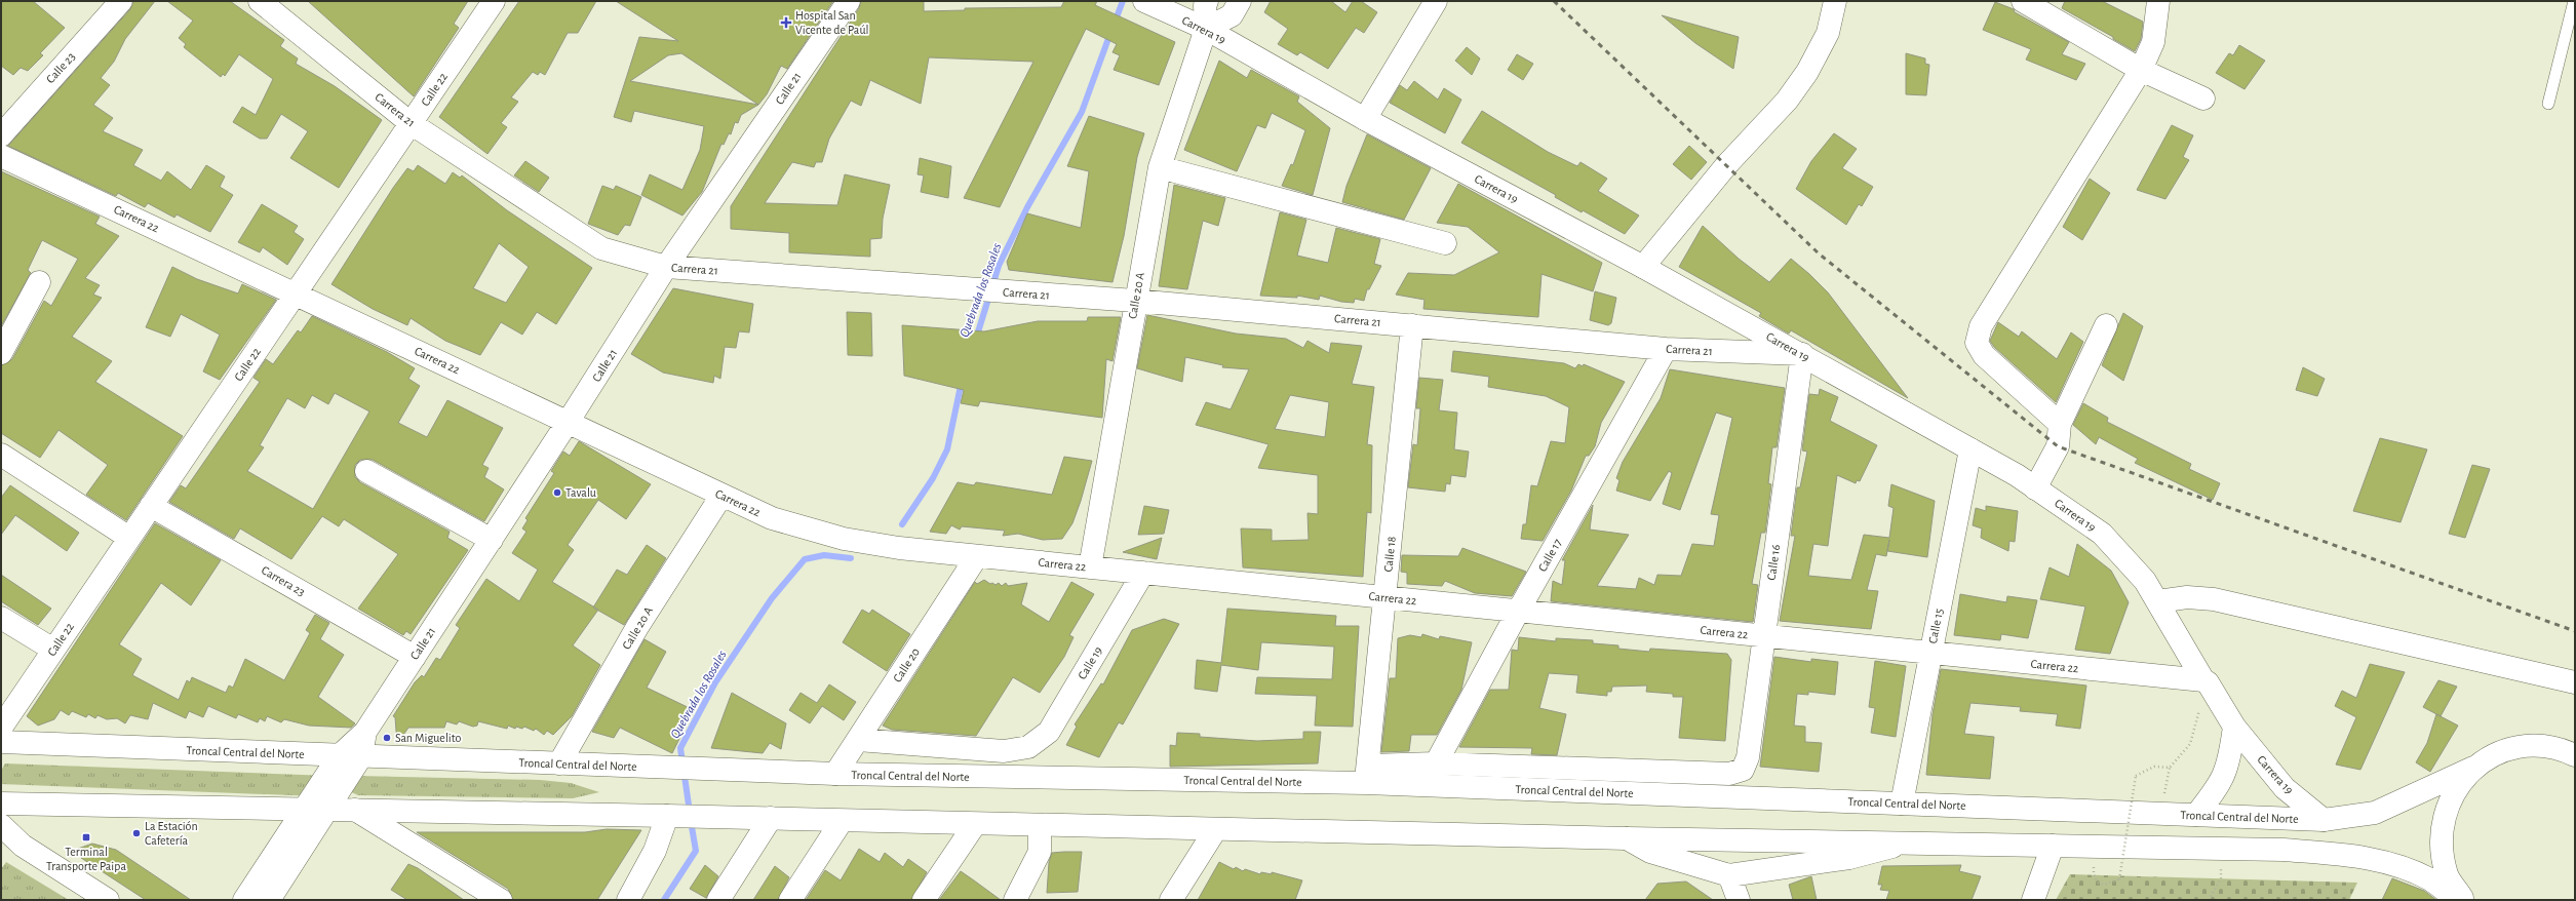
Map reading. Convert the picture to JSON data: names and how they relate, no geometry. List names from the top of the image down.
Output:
{
  "streets": {
    "main road": [
      "Carrera 19",
      "Calle 23",
      "Calle 21",
      "Calle 22",
      "Carrera 21",
      "Carrera 22",
      "Calle 20 A",
      "Calle 18",
      "Calle 17",
      "Calle 16",
      "Carrera 23",
      "Calle 15",
      "Calle 19",
      "Calle 20",
      "Troncal Central del Norte"
    ]
  },
  "crossings": [
    ["Carrera 19", "Carrera 21"],
    ["Carrera 19", "Carrera 22"],
    ["Carrera 19", "Calle 20 A"],
    ["Carrera 19", "Calle 16"],
    ["Carrera 19", "Calle 15"],
    ["Carrera 19", "Troncal Central del Norte"],
    ["Calle 21", "Carrera 21"],
    ["Calle 21", "Carrera 22"],
    ["Calle 21", "Carrera 23"],
    ["Calle 21", "Troncal Central del Norte"],
    ["Calle 22", "Carrera 21"],
    ["Calle 22", "Carrera 22"],
    ["Calle 22", "Carrera 23"],
    ["Carrera 21", "Calle 20 A"],
    ["Carrera 21", "Calle 18"],
    ["Carrera 21", "Calle 17"],
    ["Carrera 21", "Calle 16"],
    ["Carrera 22", "Calle 20 A"],
    ["Carrera 22", "Calle 18"],
    ["Carrera 22", "Calle 17"],
    ["Carrera 22", "Calle 16"],
    ["Carrera 22", "Calle 15"],
    ["Carrera 22", "Calle 19"],
    ["Carrera 22", "Calle 20"],
    ["Calle 20 A", "Troncal Central del Norte"],
    ["Calle 18", "Troncal Central del Norte"],
    ["Calle 17", "Calle 16"],
    ["Calle 15", "Troncal Central del Norte"],
    ["Calle 19", "Calle 20"],
    ["Calle 20", "Troncal Central del Norte"]
  ],
  "water": ["Quebrada los Rosales"],
  "places": {
    "health": ["Hospital San Vicente de Paúl"],
    "other": ["Tavalu", "San Miguelito", "La Estación Cafetería"],
    "transit": ["Terminal Transporte Paipa"]
  }
}
